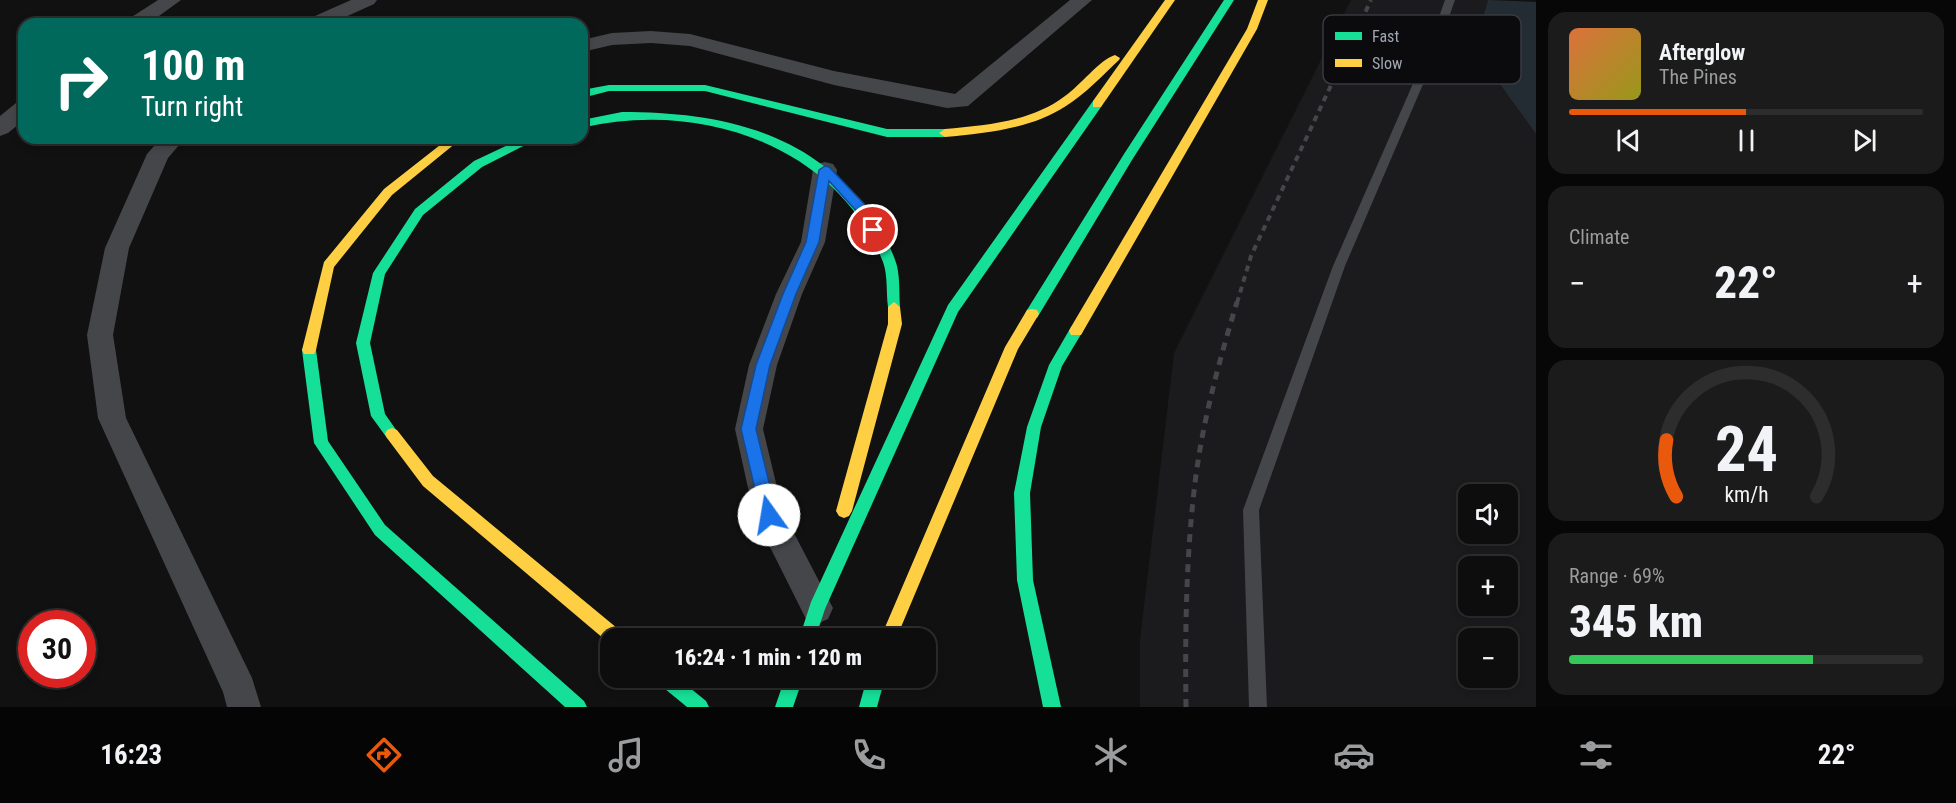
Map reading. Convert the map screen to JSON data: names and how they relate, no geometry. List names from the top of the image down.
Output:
{
  "legend": ["Fast", "Slow"],
  "page": {
    "turn": ["100 m", "Turn right"],
    "song": ["Afterglow", "The Pines"],
    "tile": [
      "Climate",
      ["Range · 69%", "345 km"]
    ],
    "heat": ["−", "22°", "+"],
    "map_buttons": ["+", "−"],
    "limit": "30",
    "trip": "16:24 · 1 min · 120 m",
    "tabs": ["16:23", "22°"],
    "gauge": ["24", "km/h"]
  }
}
